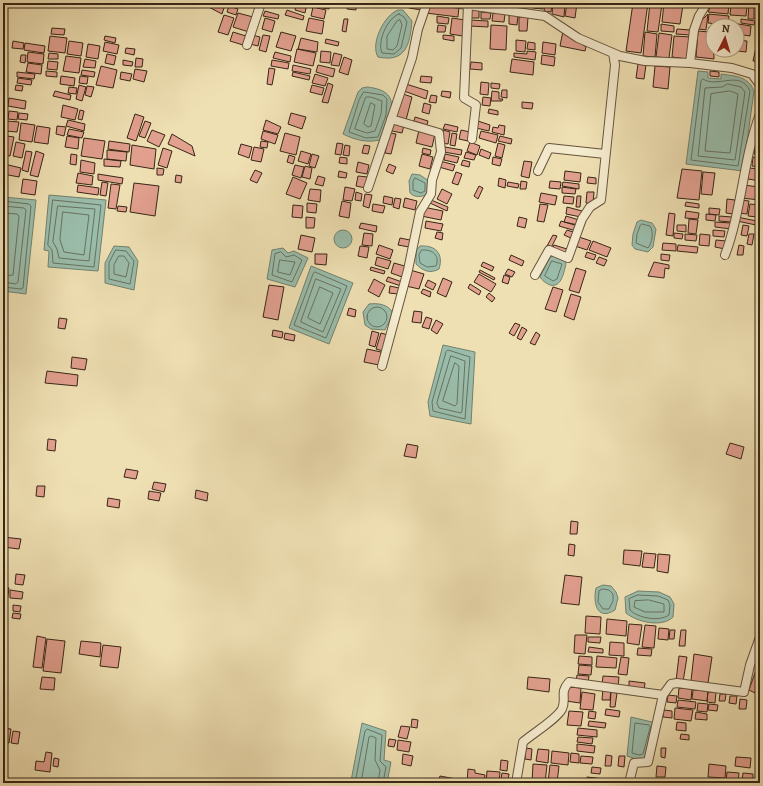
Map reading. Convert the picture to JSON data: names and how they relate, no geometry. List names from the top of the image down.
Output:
{
  "north": "top"
}
